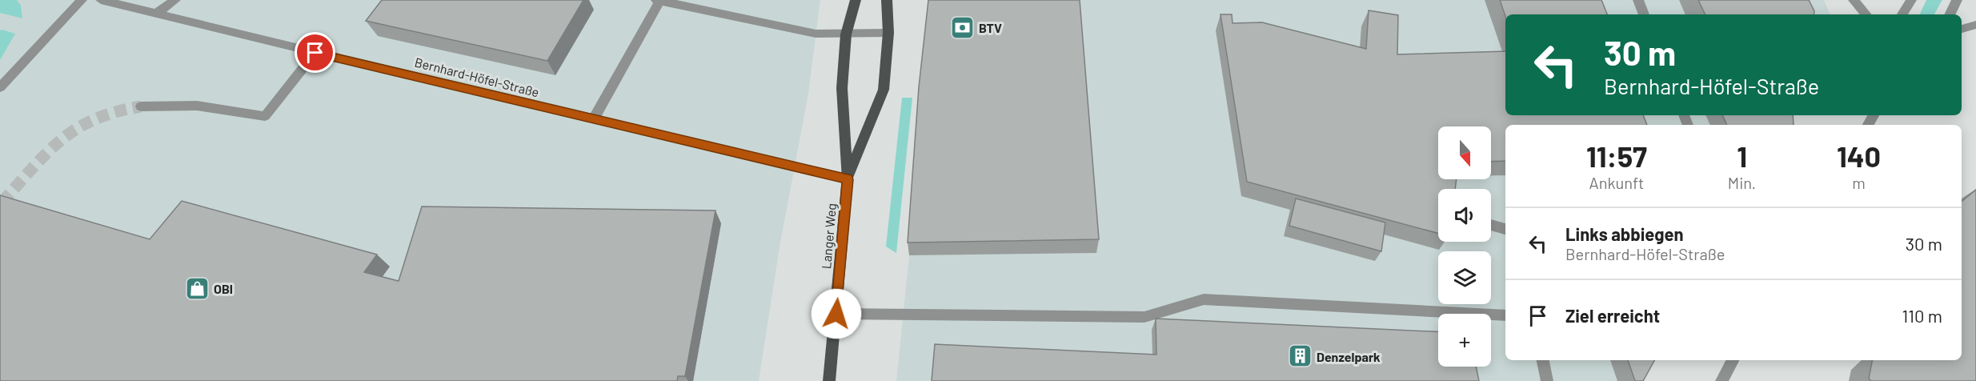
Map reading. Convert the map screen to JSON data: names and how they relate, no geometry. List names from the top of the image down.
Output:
{
  "streets": {
    "main road": ["Langer Weg"],
    "street": ["Bernhard-Höfel-Straße"]
  },
  "crossings": [
    ["Bernhard-Höfel-Straße", "Langer Weg"]
  ],
  "places": {
    "bank": ["BTV"],
    "shop": ["OBI"],
    "building": ["Denzelpark"]
  },
  "north": "bottom",
  "page": {
    "turn": ["30 m", "Bernhard-Höfel-Straße"],
    "eta": [
      "11:57",
      "Ankunft",
      "1",
      "Min.",
      "140",
      "m"
    ],
    "map_buttons": "+",
    "list": [
      {
        "name": "Links abbiegen",
        "note": "Bernhard-Höfel-Straße",
        "value": "30 m"
      },
      {
        "name": "Ziel erreicht",
        "value": "110 m"
      }
    ]
  }
}
